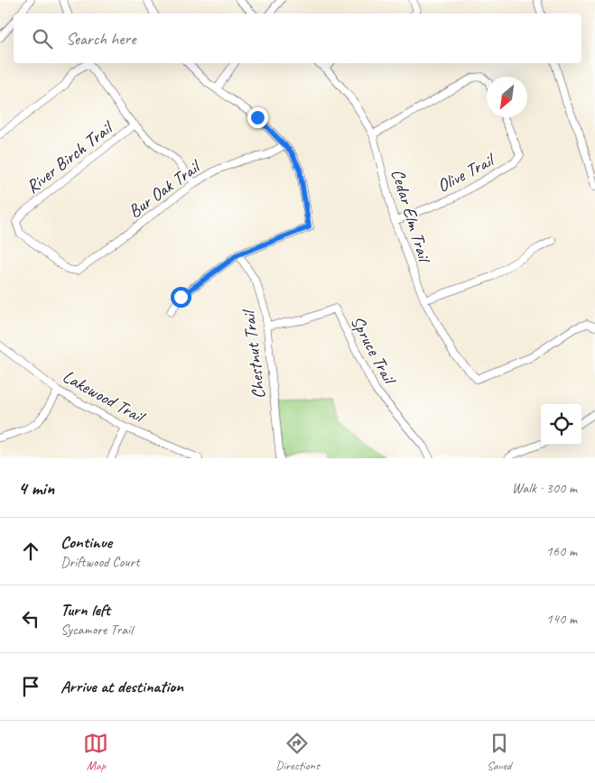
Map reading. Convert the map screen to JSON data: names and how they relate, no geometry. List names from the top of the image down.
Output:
{
  "streets": {
    "street": [
      "River Birch Trail",
      "Olive Trail",
      "Bur Oak Trail",
      "Cedar Elm Trail",
      "Spruce Trail",
      "Chestnut Trail",
      "Lakewood Trail"
    ]
  },
  "crossings": [
    ["River Birch Trail", "Bur Oak Trail"],
    ["Olive Trail", "Cedar Elm Trail"],
    ["Spruce Trail", "Chestnut Trail"]
  ],
  "north": "bottom left",
  "page": {
    "search": "Search here",
    "heading": ["4 min", "Walk · 300 m"],
    "list": [
      ["Continue", "Driftwood Court", "160 m"],
      ["Turn left", "Sycamore Trail", "140 m"],
      "Arrive at destination"
    ],
    "nav": ["Map", "Directions", "Saved"]
  }
}
